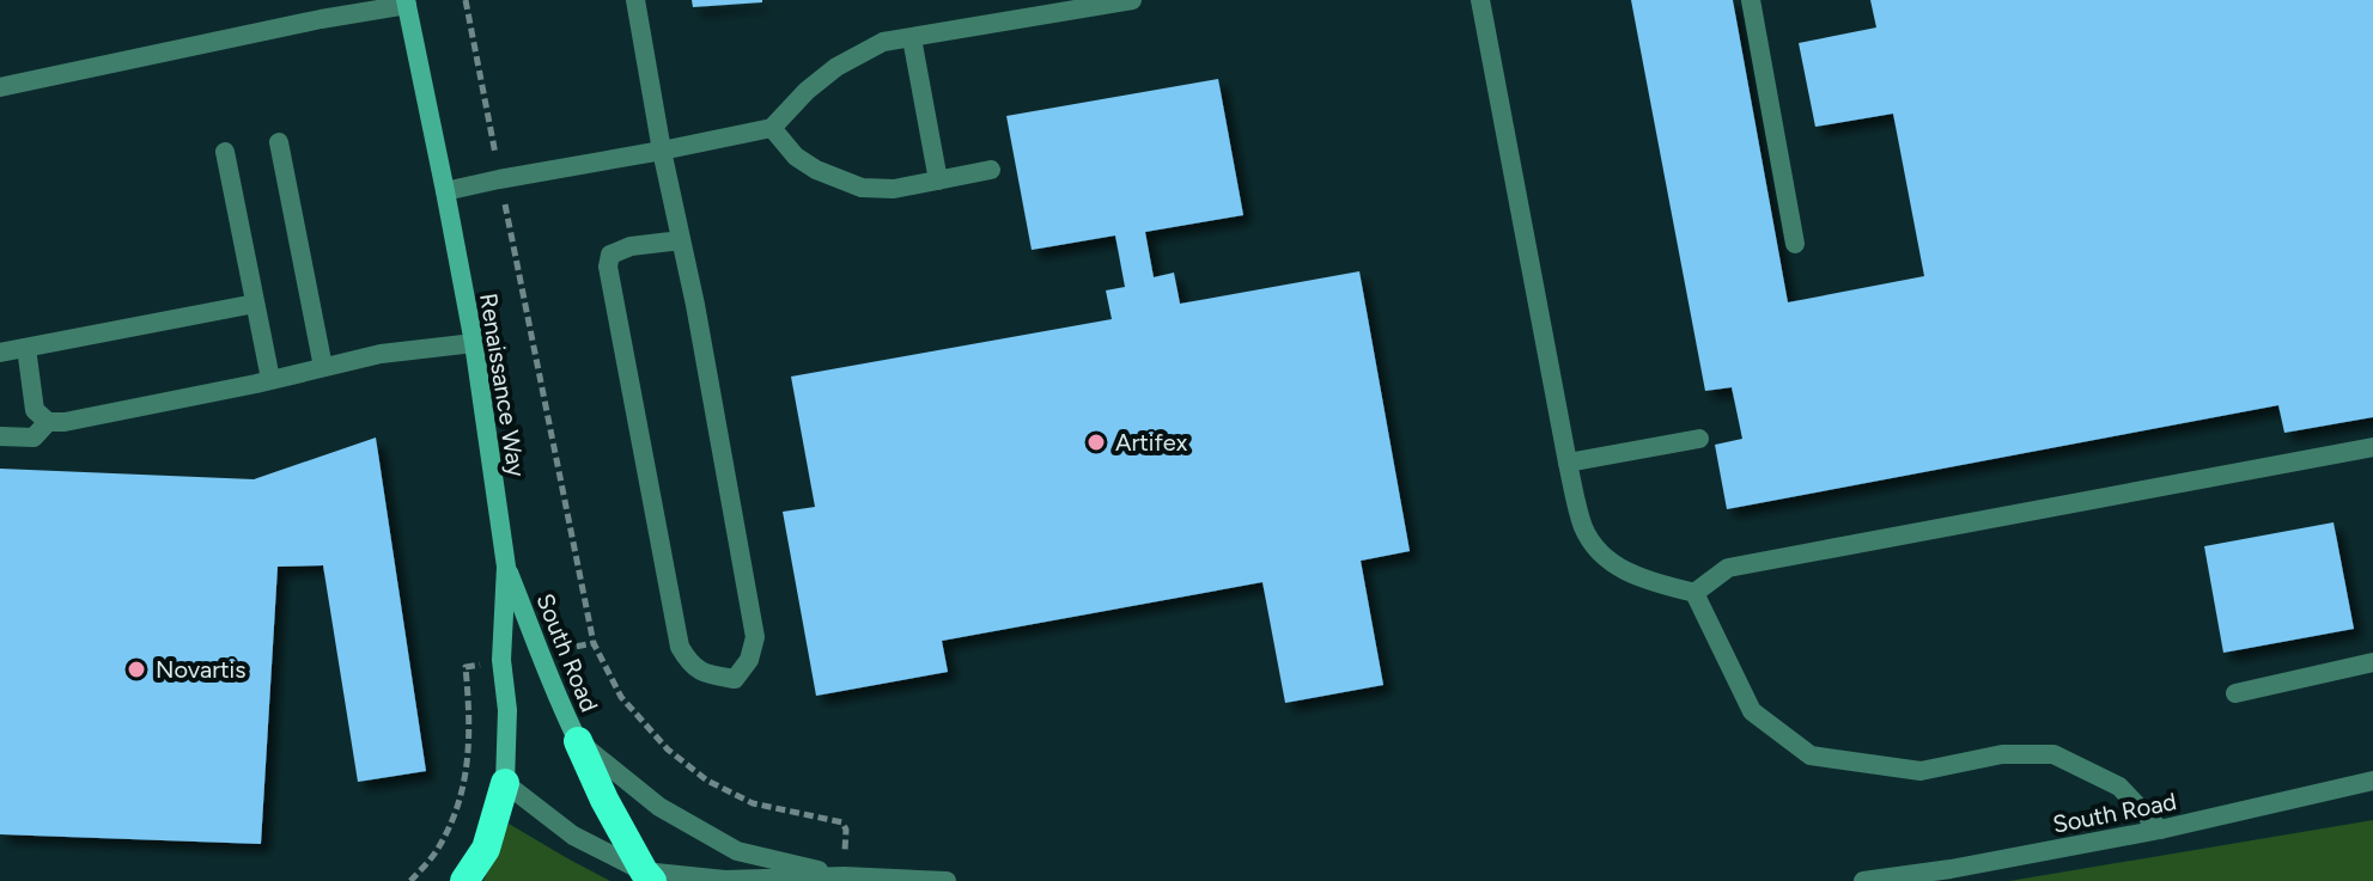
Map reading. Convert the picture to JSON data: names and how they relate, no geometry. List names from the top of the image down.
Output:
{
  "streets": {
    "street": ["Renaissance Way", "South Road"]
  },
  "crossings": [
    ["Renaissance Way", "South Road"]
  ],
  "places": ["Artifex", "Novartis"]
}
